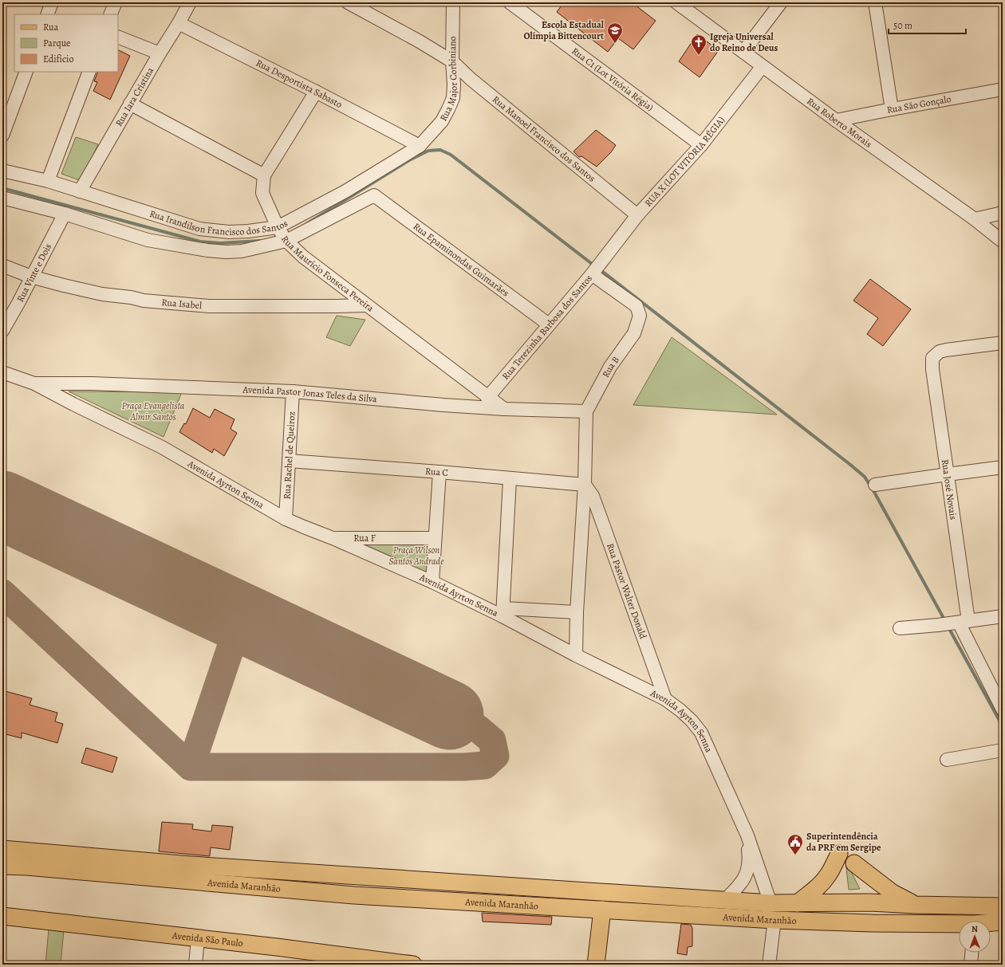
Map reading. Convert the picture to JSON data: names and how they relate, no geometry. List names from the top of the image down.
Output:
{
  "streets": {
    "main road": ["Avenida Maranhão", "Avenida São Paulo"],
    "street": [
      "Rua Major Corbiniano",
      "Rua C1 (Lot Vitória Régia)",
      "Rua Desportista Sabasto",
      "Rua Iara Cristina",
      "Rua São Gonçalo",
      "Rua Roberto Morais",
      "Rua Manoel Francisco dos Santos",
      "RUA X (LOT VITÓRIA RÉGIA)",
      "Rua Irandilson Francisco dos Santos",
      "Rua Epaminondas Guimarães",
      "Rua Vinte e Dois",
      "Rua Maurício Fonseca Pereira",
      "Rua Isabel",
      "Rua Terezinha Barbosa dos Santos",
      "Rua B",
      "Avenida Pastor Jonas Teles da Silva",
      "Rua Rachel de Queiroz",
      "Rua C",
      "Avenida Ayrton Senna",
      "Rua José Novais",
      "Rua F",
      "Rua Pastor Walter Donald"
    ]
  },
  "crossings": [
    ["Rua Major Corbiniano", "Rua Desportista Sabasto"],
    ["Rua Major Corbiniano", "Rua Manoel Francisco dos Santos"],
    ["Rua Major Corbiniano", "Rua Irandilson Francisco dos Santos"],
    ["Rua C1 (Lot Vitória Régia)", "RUA X (LOT VITÓRIA RÉGIA)"],
    ["Rua Desportista Sabasto", "Rua Iara Cristina"],
    ["Rua Desportista Sabasto", "Rua Irandilson Francisco dos Santos"],
    ["Rua Desportista Sabasto", "Rua Maurício Fonseca Pereira"],
    ["Rua Iara Cristina", "Rua Irandilson Francisco dos Santos"],
    ["Rua São Gonçalo", "Rua Roberto Morais"],
    ["Rua Roberto Morais", "RUA X (LOT VITÓRIA RÉGIA)"],
    ["Rua Manoel Francisco dos Santos", "RUA X (LOT VITÓRIA RÉGIA)"],
    ["RUA X (LOT VITÓRIA RÉGIA)", "Rua Terezinha Barbosa dos Santos"],
    ["Rua Irandilson Francisco dos Santos", "Rua Epaminondas Guimarães"],
    ["Rua Irandilson Francisco dos Santos", "Rua Vinte e Dois"],
    ["Rua Irandilson Francisco dos Santos", "Rua Maurício Fonseca Pereira"],
    ["Rua Epaminondas Guimarães", "Rua Terezinha Barbosa dos Santos"],
    ["Rua Vinte e Dois", "Rua Isabel"],
    ["Rua Maurício Fonseca Pereira", "Rua Isabel"],
    ["Rua Maurício Fonseca Pereira", "Rua Terezinha Barbosa dos Santos"],
    ["Rua Maurício Fonseca Pereira", "Avenida Pastor Jonas Teles da Silva"],
    ["Rua Terezinha Barbosa dos Santos", "Rua B"],
    ["Rua B", "Avenida Pastor Jonas Teles da Silva"],
    ["Rua B", "Rua C"],
    ["Rua B", "Avenida Ayrton Senna"],
    ["Rua B", "Rua Pastor Walter Donald"],
    ["Avenida Pastor Jonas Teles da Silva", "Rua Rachel de Queiroz"],
    ["Avenida Pastor Jonas Teles da Silva", "Avenida Ayrton Senna"],
    ["Rua Rachel de Queiroz", "Rua C"],
    ["Rua Rachel de Queiroz", "Avenida Ayrton Senna"],
    ["Rua C", "Rua Pastor Walter Donald"],
    ["Avenida Ayrton Senna", "Rua F"],
    ["Avenida Ayrton Senna", "Rua Pastor Walter Donald"],
    ["Avenida Ayrton Senna", "Avenida Maranhão"]
  ],
  "parks": ["Praça Evangelista Almir Santos", "Praça Wilson Santos Andrade"],
  "places": {
    "school or university": ["Escola Estadual Olímpia Bittencourt"],
    "church": ["Igreja Universal do Reino de Deus"],
    "public building": ["Superintendência da PRF em Sergipe"]
  },
  "legend": ["Rua", "Parque", "Edifício"],
  "scale_bar": "50 m",
  "north": "top"
}
